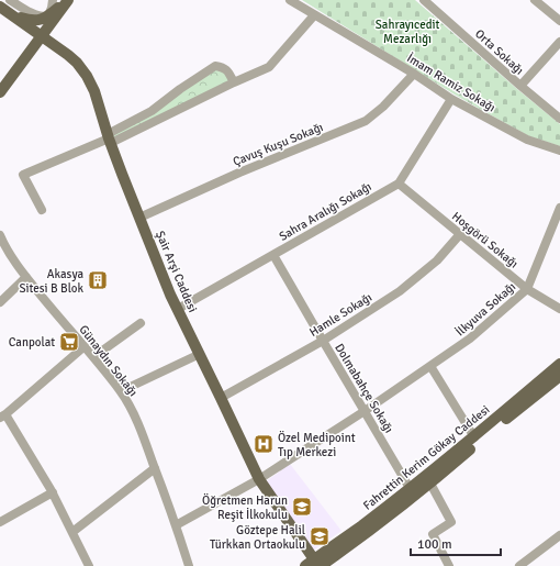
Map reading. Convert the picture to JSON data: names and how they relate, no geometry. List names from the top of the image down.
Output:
{
  "streets": {
    "main road": ["Şair Arşi Caddesi", "Fahrettin Kerim Gökay Caddesi"],
    "street": [
      "Orta Sokağı",
      "İmam Ramiz Sokağı",
      "Çavuş Kuşu Sokağı",
      "Sahra Aralığı Sokağı",
      "Hoşgörü Sokağı",
      "İlkyuva Sokağı",
      "Hamle Sokağı",
      "Günaydın Sokağı",
      "Dolmabahçe Sokağı"
    ]
  },
  "crossings": [
    ["İmam Ramiz Sokağı", "Çavuş Kuşu Sokağı"],
    ["İmam Ramiz Sokağı", "Sahra Aralığı Sokağı"],
    ["Çavuş Kuşu Sokağı", "Şair Arşi Caddesi"],
    ["Sahra Aralığı Sokağı", "Hoşgörü Sokağı"],
    ["Sahra Aralığı Sokağı", "Şair Arşi Caddesi"],
    ["Sahra Aralığı Sokağı", "Dolmabahçe Sokağı"],
    ["Hoşgörü Sokağı", "İlkyuva Sokağı"],
    ["Hoşgörü Sokağı", "Hamle Sokağı"],
    ["Şair Arşi Caddesi", "İlkyuva Sokağı"],
    ["Şair Arşi Caddesi", "Hamle Sokağı"],
    ["Şair Arşi Caddesi", "Fahrettin Kerim Gökay Caddesi"],
    ["İlkyuva Sokağı", "Günaydın Sokağı"],
    ["İlkyuva Sokağı", "Dolmabahçe Sokağı"],
    ["Hamle Sokağı", "Dolmabahçe Sokağı"],
    ["Dolmabahçe Sokağı", "Fahrettin Kerim Gökay Caddesi"]
  ],
  "parks": ["Sahrayıcedit Mezarlığı"],
  "places": {
    "building": ["Akasya Sitesi B Blok"],
    "supermarket": ["Canpolat"],
    "hospital": ["Özel Medipoint Tıp Merkezi"],
    "school or university": ["Öğretmen Harun Reşit İlkokulu", "Göztepe Halil Türkkan Ortaokulu"]
  },
  "scale_bar": "100 m"
}
